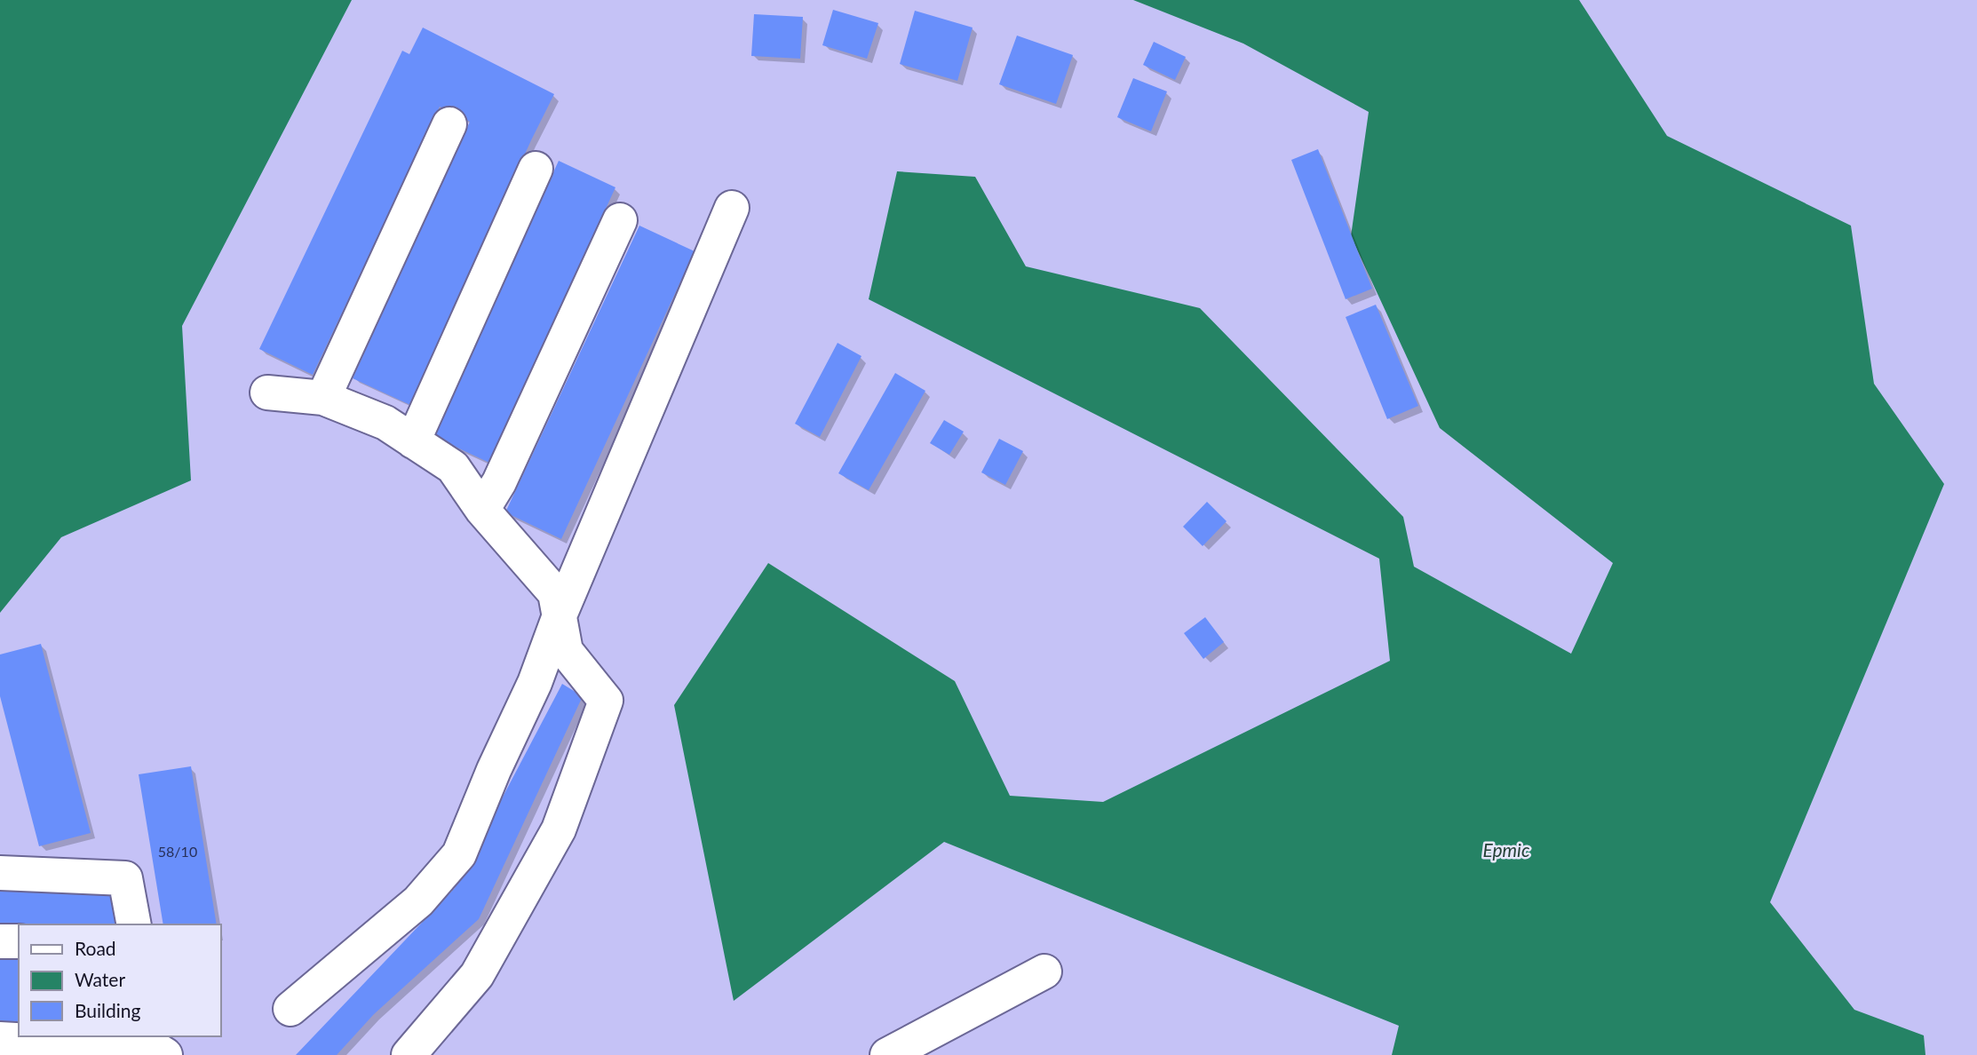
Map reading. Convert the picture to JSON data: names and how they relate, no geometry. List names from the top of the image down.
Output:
{
  "water": ["Ертіс"],
  "house_numbers": ["58/10"],
  "legend": ["Road", "Water", "Building"]
}
